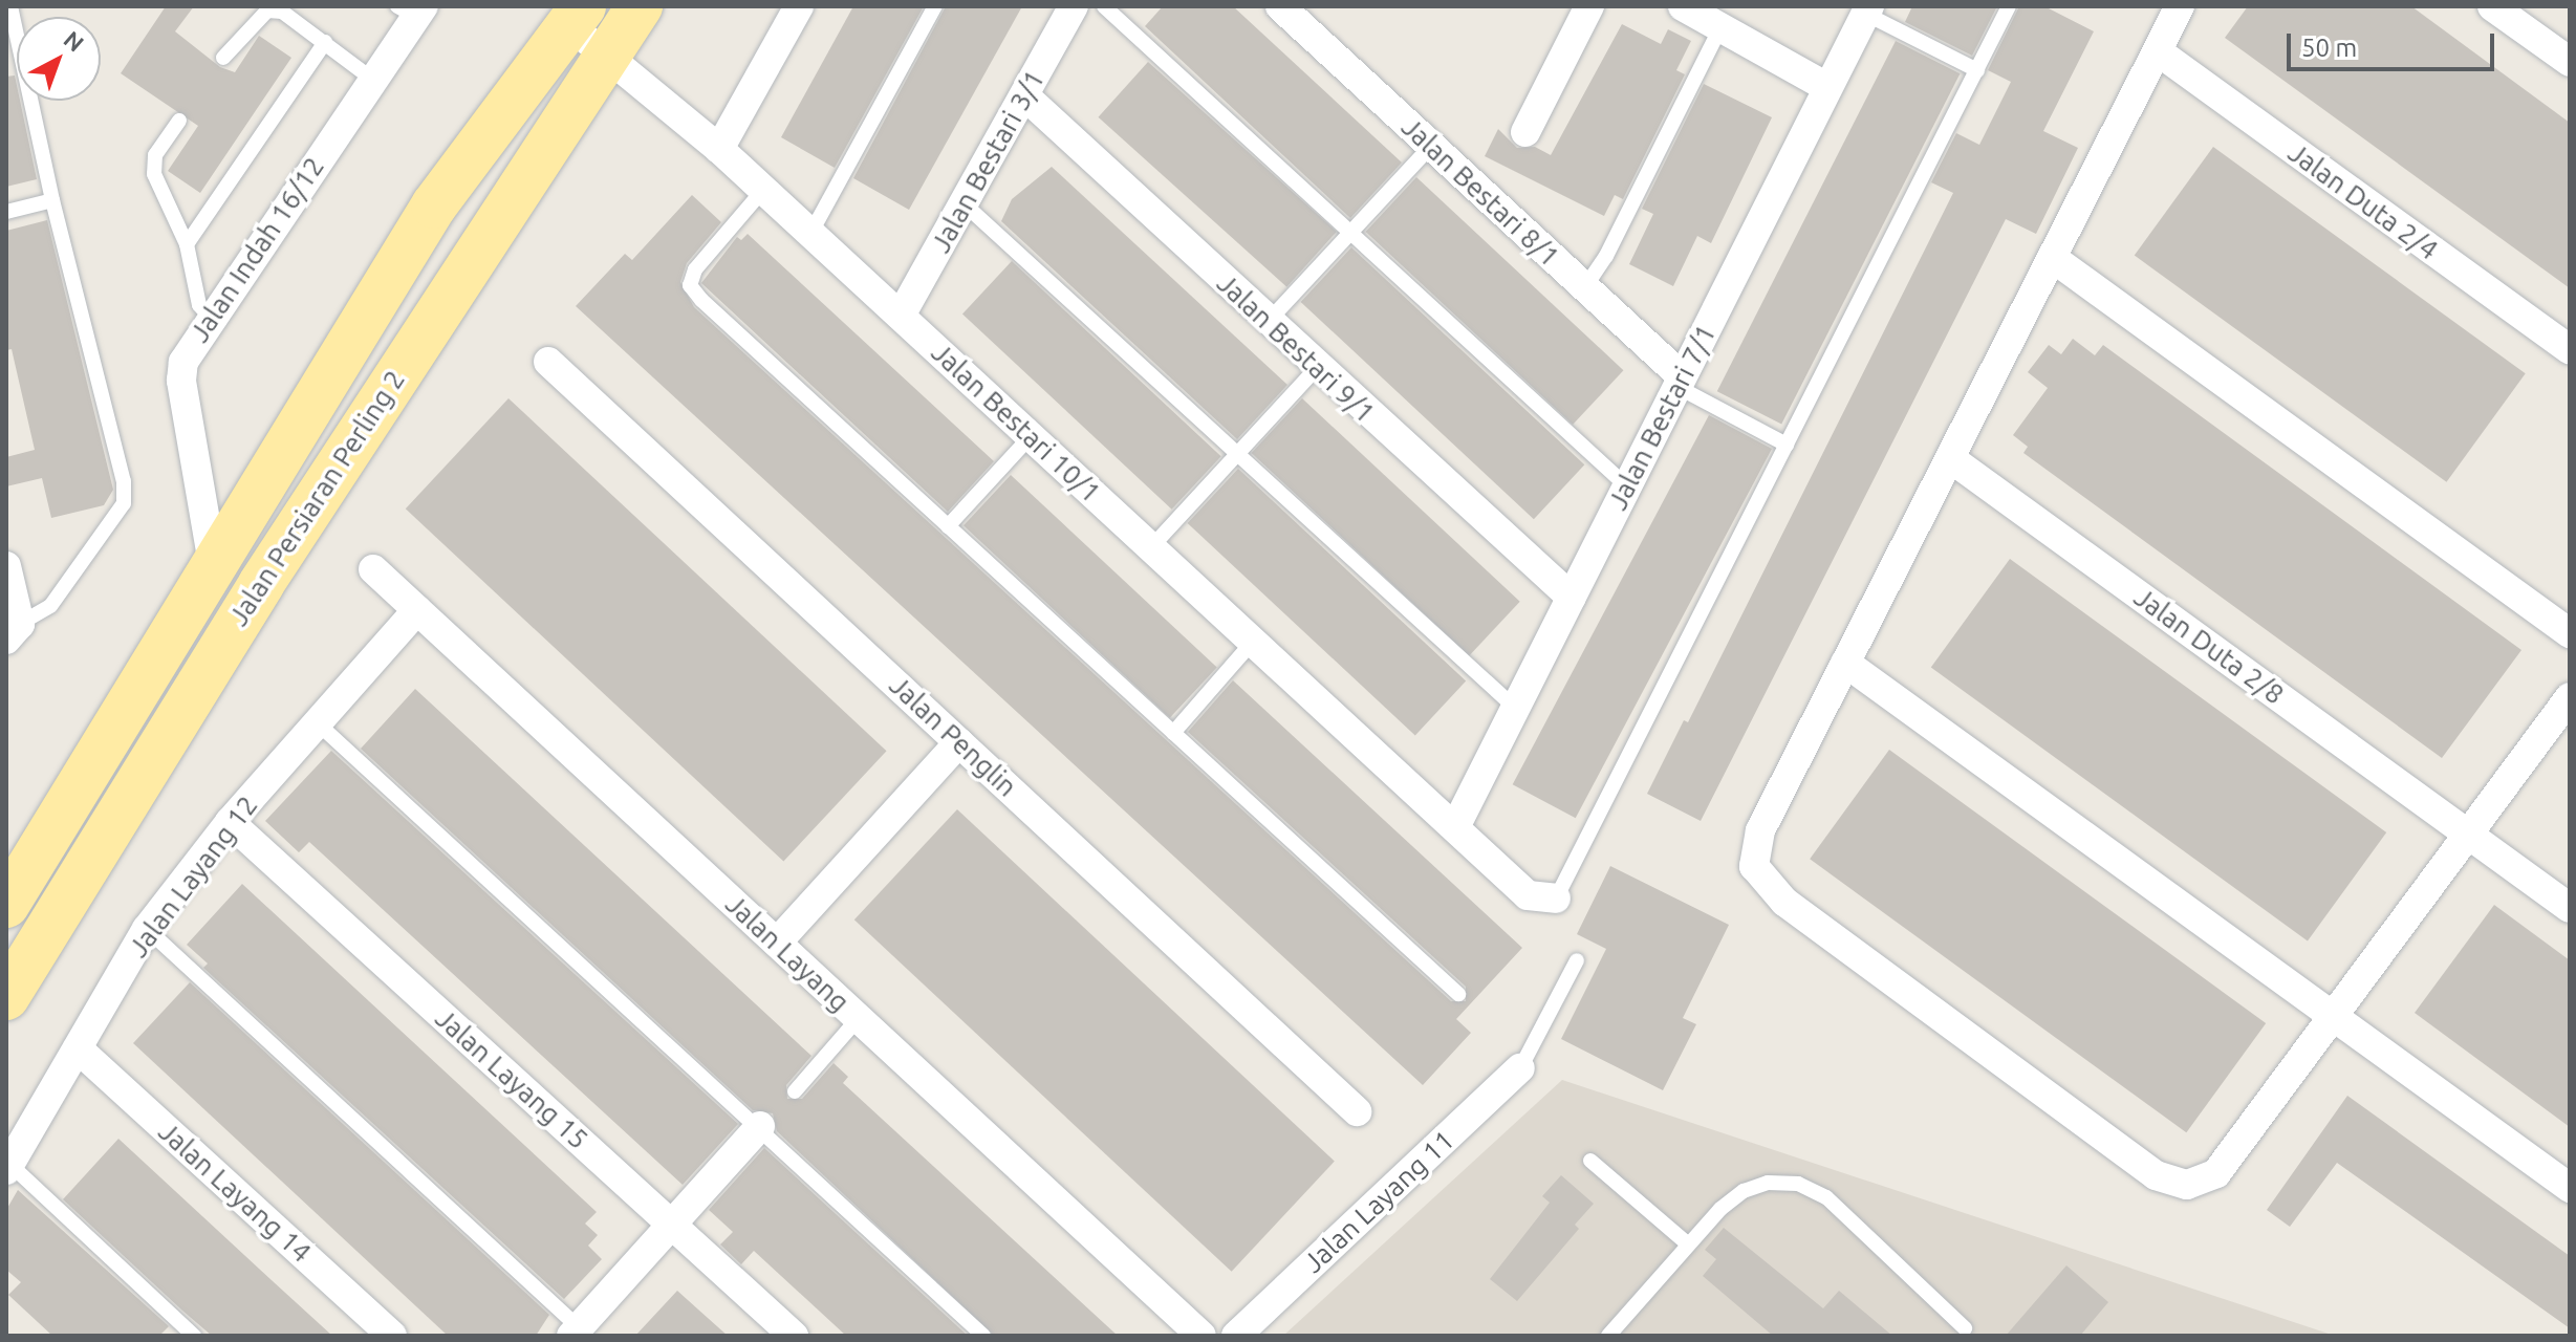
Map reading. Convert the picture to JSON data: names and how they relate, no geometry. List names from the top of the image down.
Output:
{
  "streets": {
    "main road": ["Jalan Persiaran Perling 2"],
    "street": [
      "Jalan Bestari 3/1",
      "Jalan Bestari 8/1",
      "Jalan Duta 2/4",
      "Jalan Indah 16/12",
      "Jalan Bestari 9/1",
      "Jalan Bestari 7/1",
      "Jalan Bestari 10/1",
      "Jalan Duta 2/8",
      "Jalan Penglin",
      "Jalan Layang 12",
      "Jalan Layang",
      "Jalan Layang 15",
      "Jalan Layang 14",
      "Jalan Layang 11"
    ]
  },
  "crossings": [
    ["Jalan Bestari 3/1", "Jalan Bestari 9/1"],
    ["Jalan Bestari 3/1", "Jalan Bestari 10/1"],
    ["Jalan Bestari 8/1", "Jalan Bestari 7/1"],
    ["Jalan Indah 16/12", "Jalan Persiaran Perling 2"],
    ["Jalan Bestari 9/1", "Jalan Bestari 7/1"],
    ["Jalan Bestari 7/1", "Jalan Bestari 10/1"],
    ["Jalan Bestari 10/1", "Jalan Persiaran Perling 2"],
    ["Jalan Layang 12", "Jalan Layang"],
    ["Jalan Layang 12", "Jalan Layang 15"],
    ["Jalan Layang 12", "Jalan Layang 14"]
  ],
  "scale_bar": "50 m",
  "north": "top right"
}
